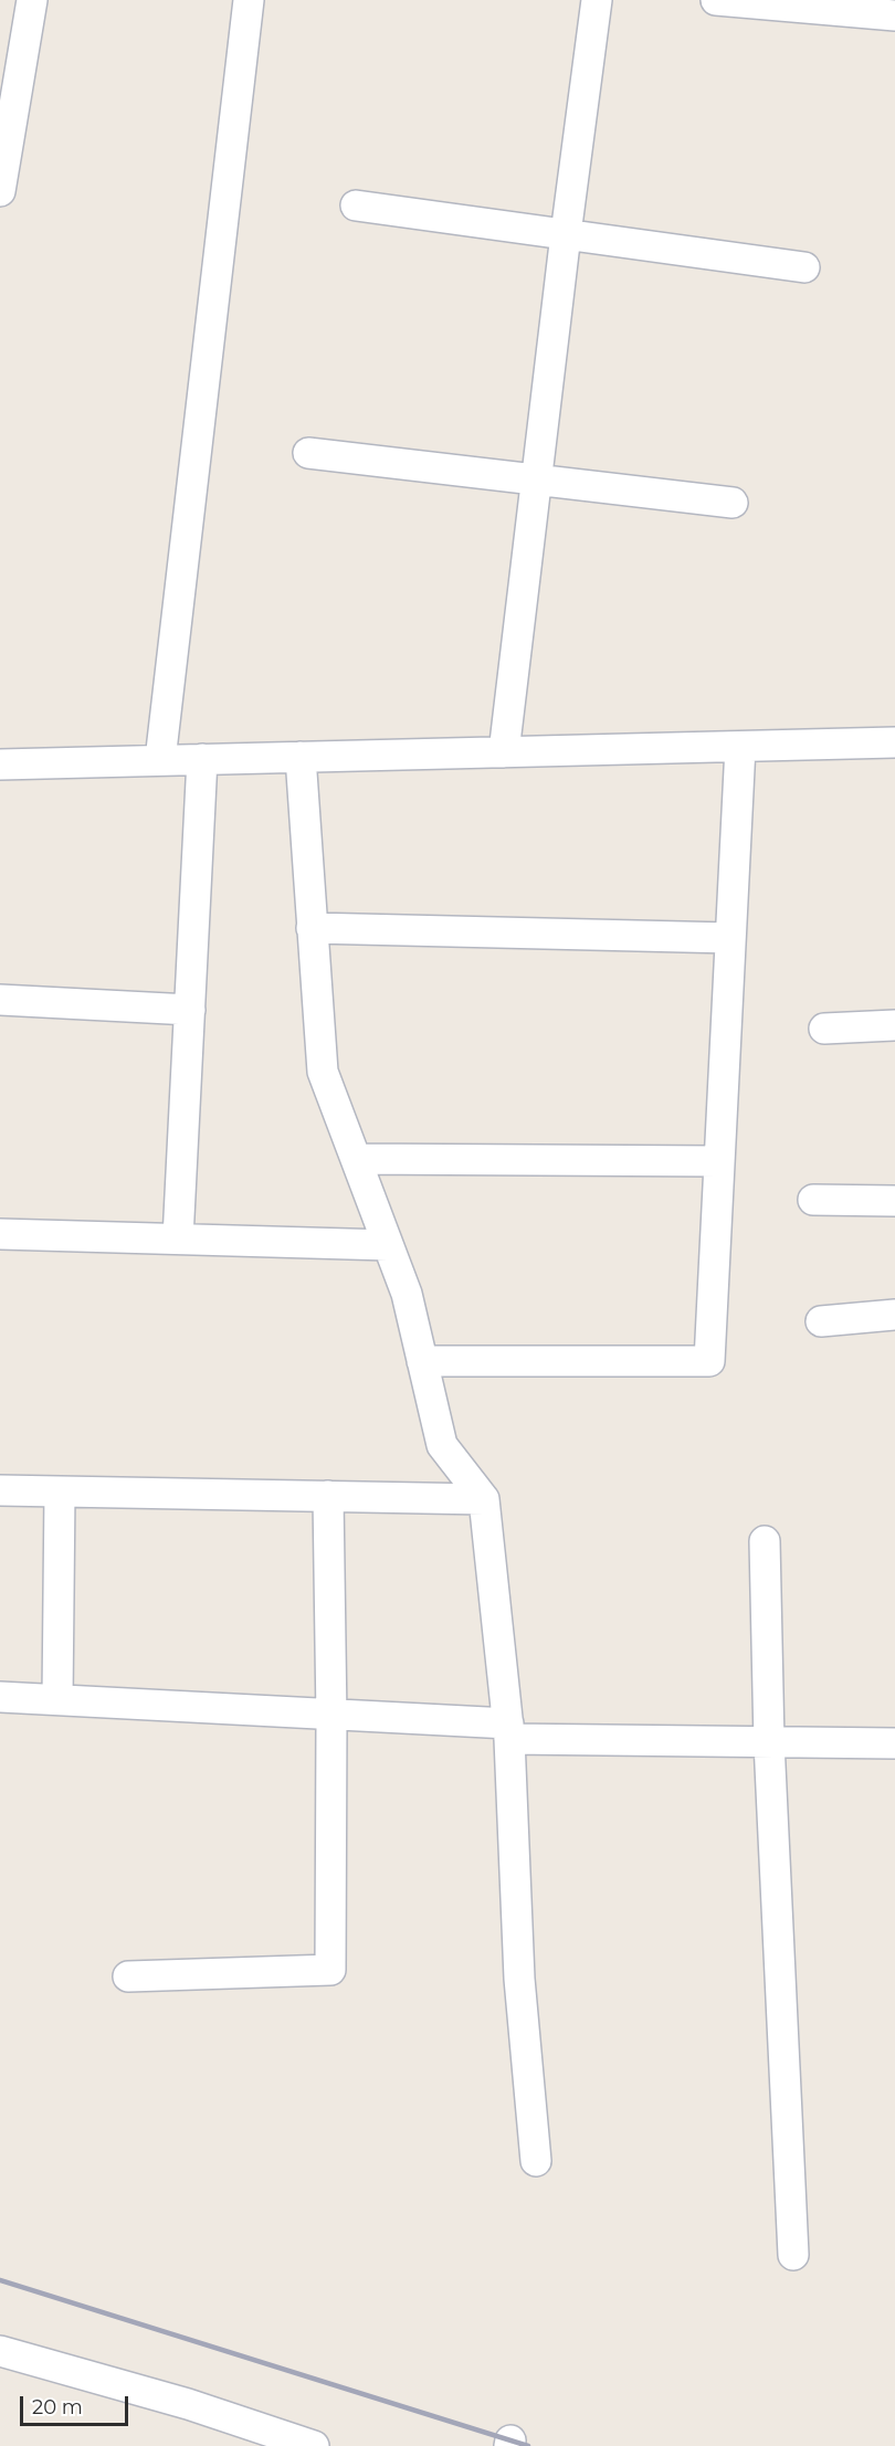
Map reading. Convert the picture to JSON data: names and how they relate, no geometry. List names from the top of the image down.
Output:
{
  "scale_bar": "20 m"
}
